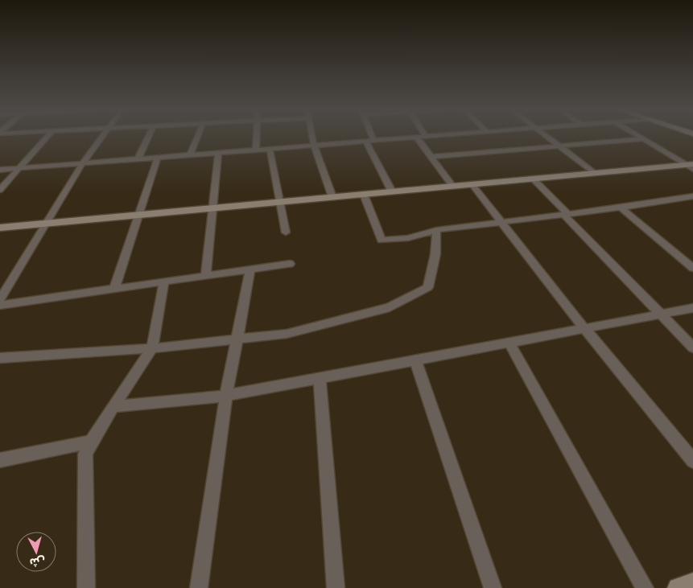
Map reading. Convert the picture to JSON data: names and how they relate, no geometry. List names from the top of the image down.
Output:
{
  "north": "bottom"
}
